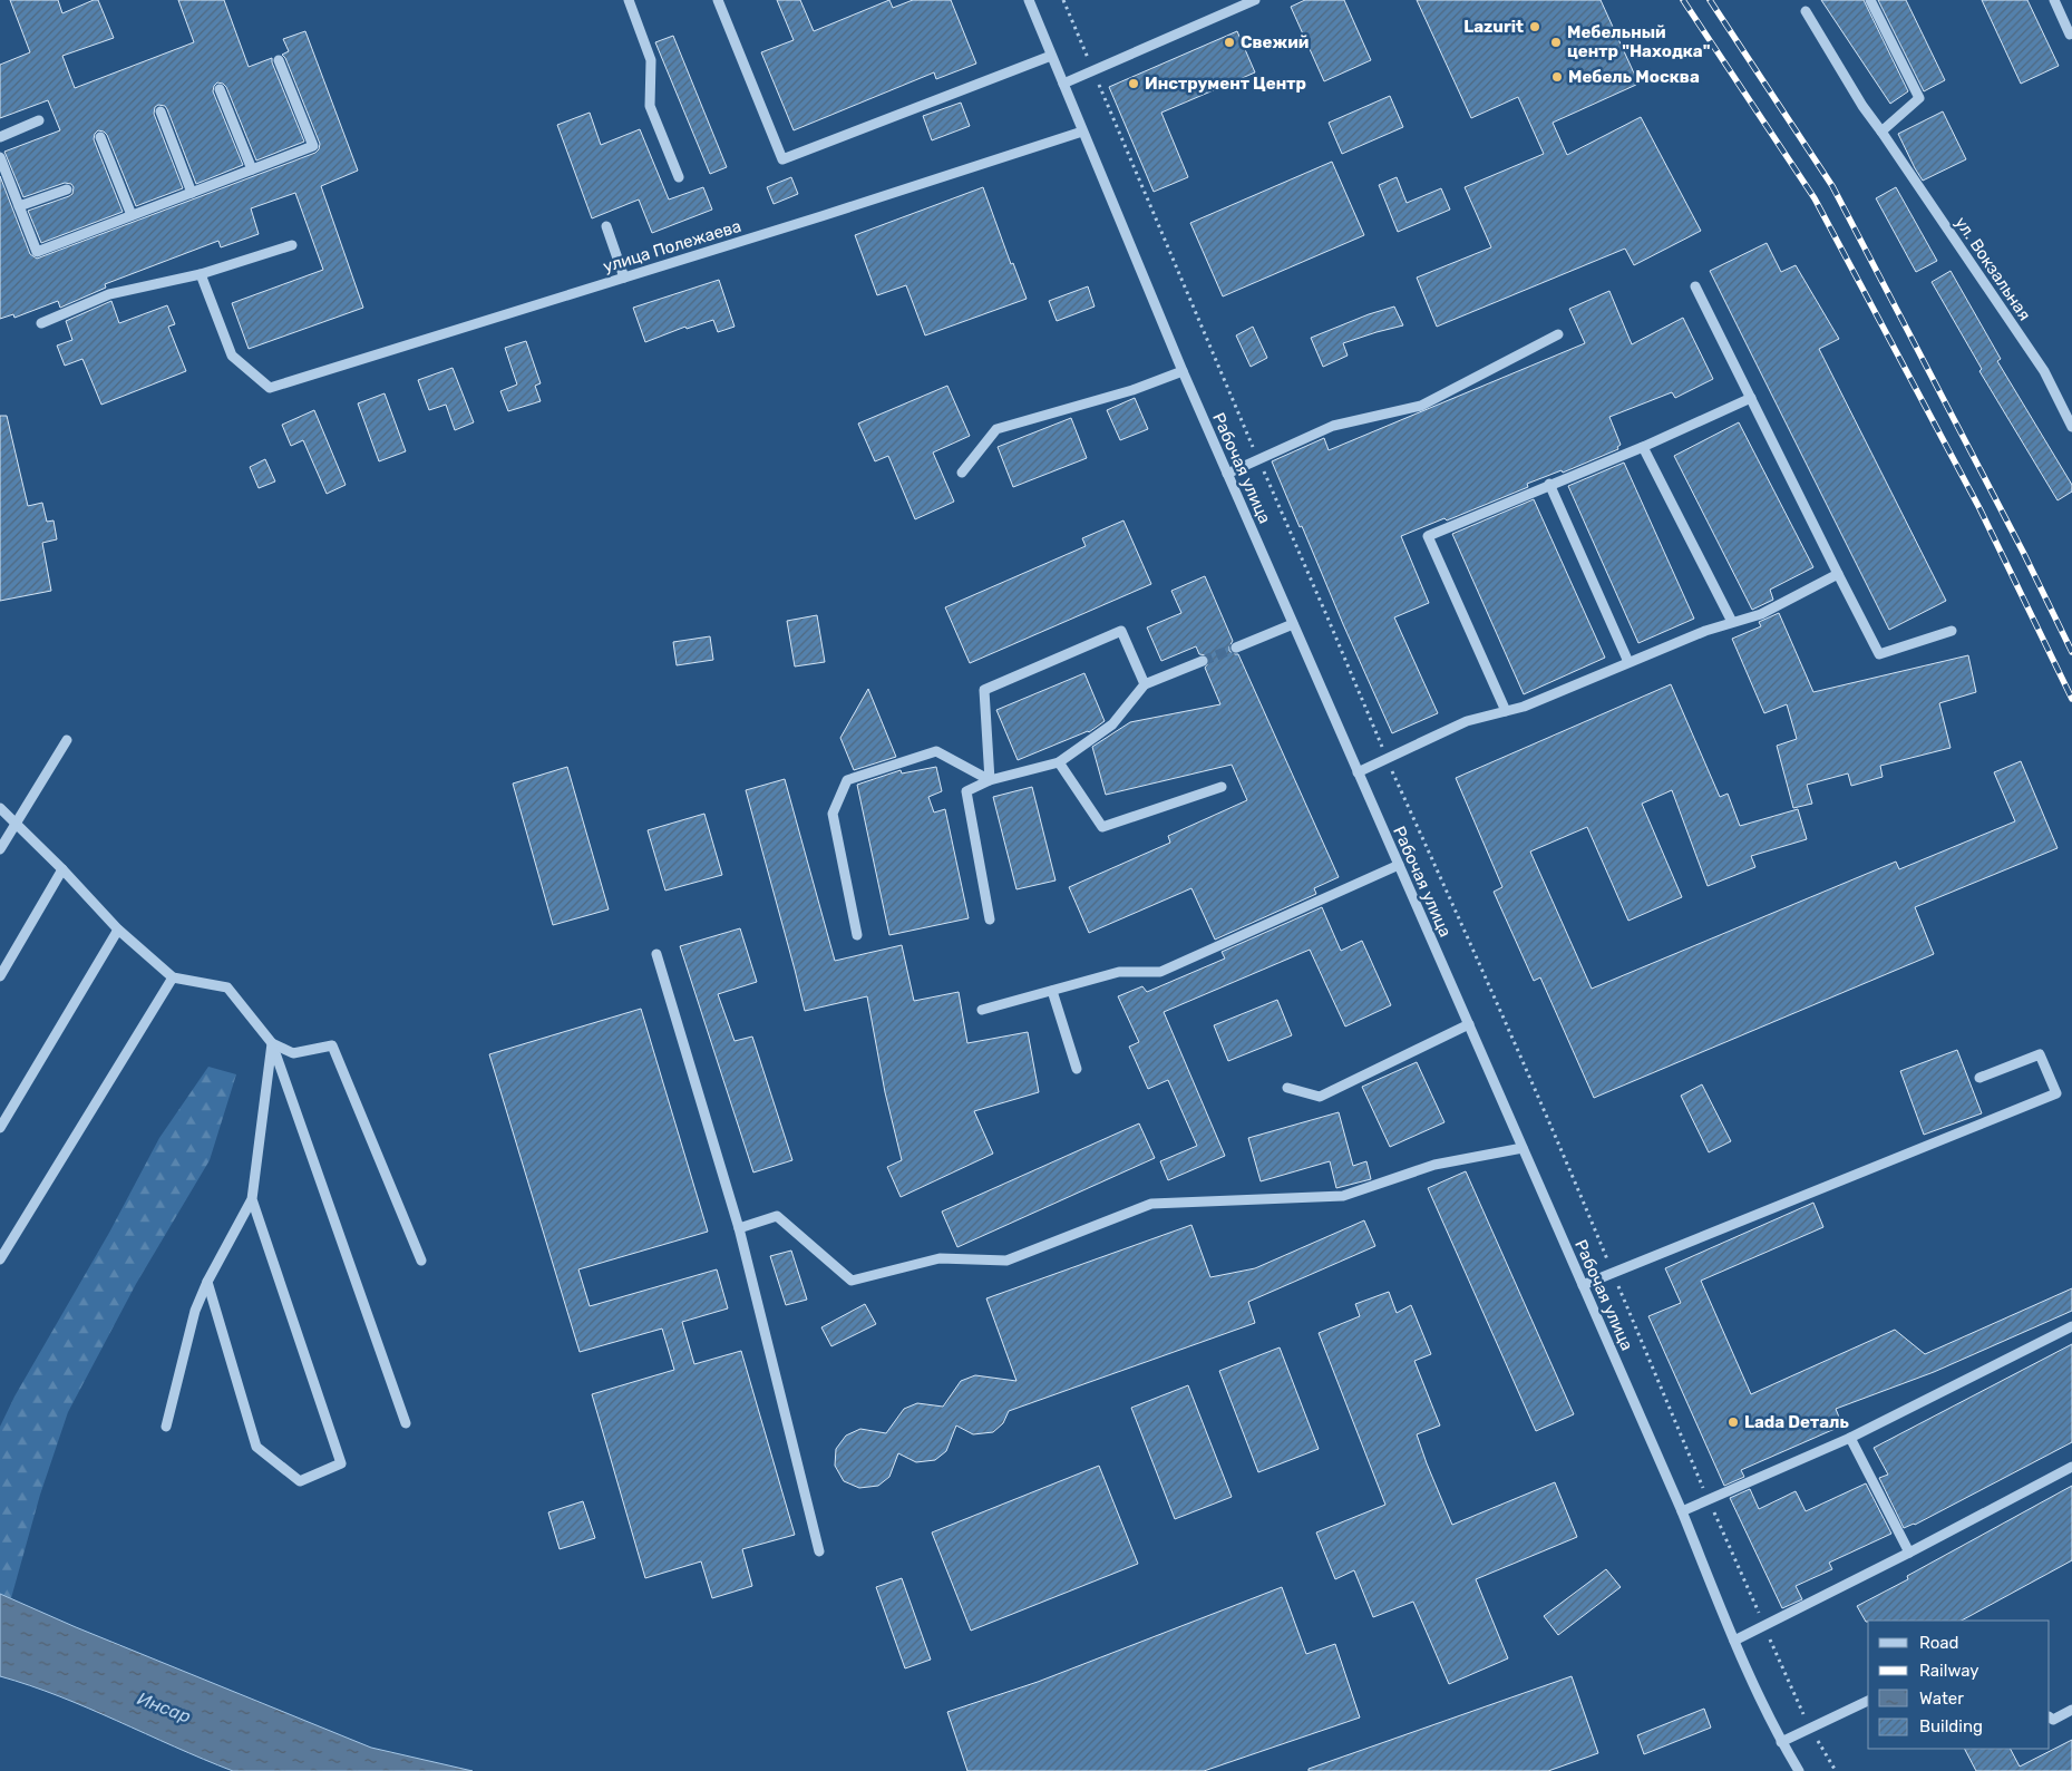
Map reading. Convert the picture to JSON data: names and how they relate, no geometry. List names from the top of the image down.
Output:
{
  "streets": {
    "street": ["улица Полежаева", "ул. Вокзальная", "Рабочая улица"]
  },
  "crossings": [
    ["улица Полежаева", "Рабочая улица"]
  ],
  "water": ["Инсар"],
  "places": [
    "Lazurit",
    "Свежий",
    "Мебельный центр \"Находка\"",
    "Мебель Москва",
    "Инструмент Центр",
    "Lada Dеталь"
  ],
  "legend": [
    "Road",
    "Railway",
    "Water",
    "Building"
  ]
}
